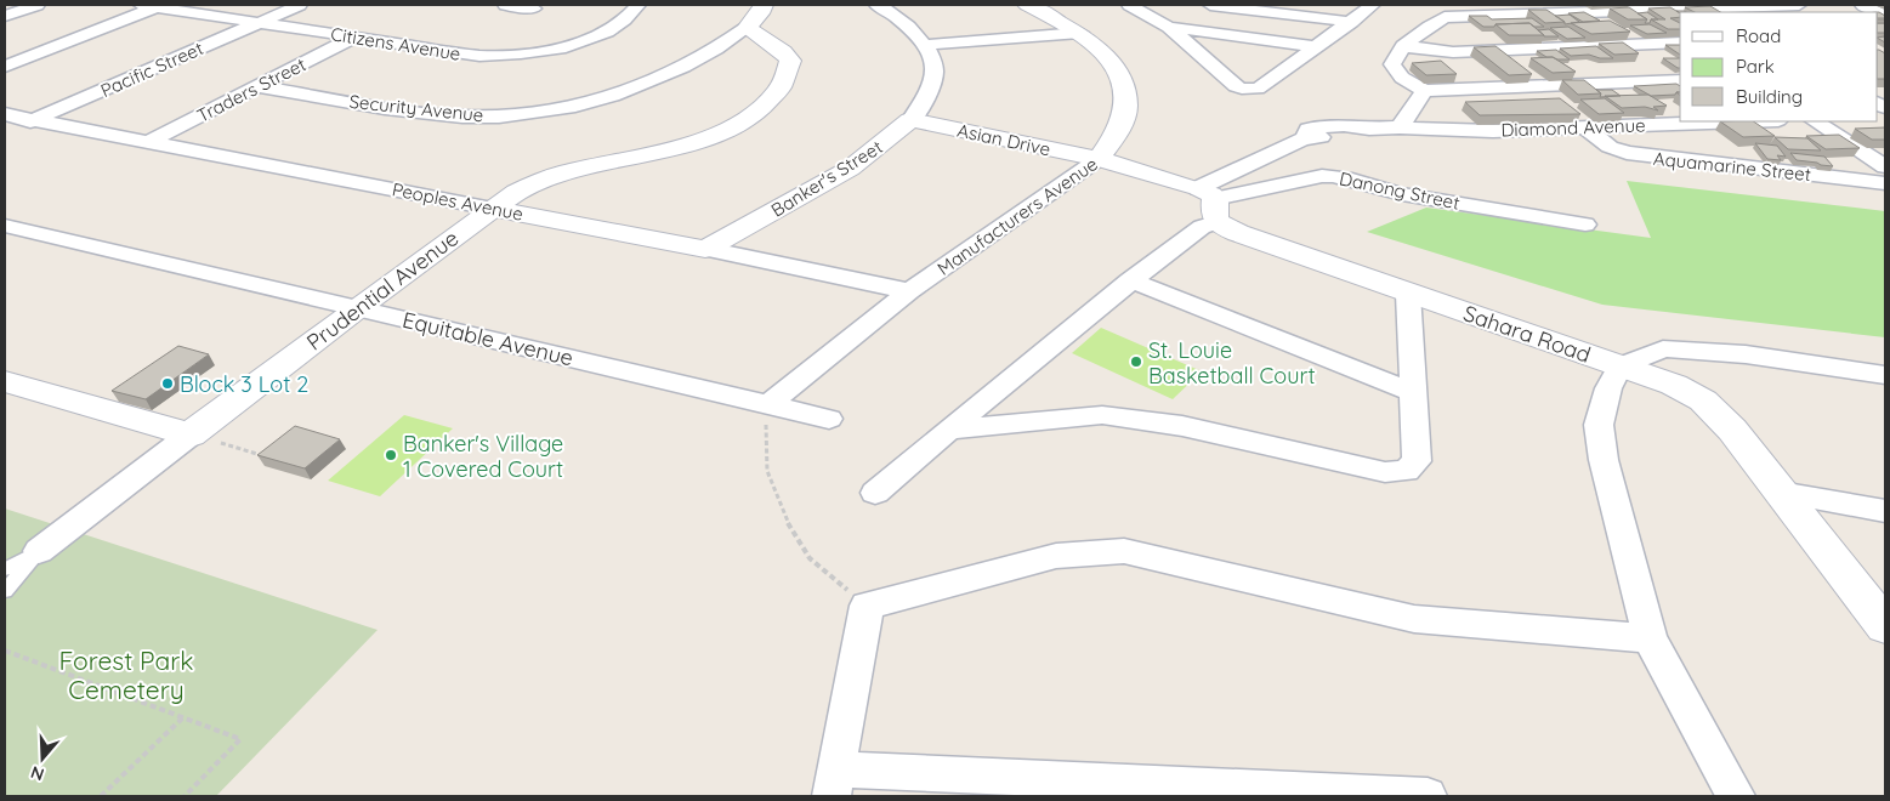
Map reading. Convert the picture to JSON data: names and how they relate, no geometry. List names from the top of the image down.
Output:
{
  "streets": {
    "street": [
      "Citizens Avenue",
      "Pacific Street",
      "Traders Street",
      "Security Avenue",
      "Diamond Avenue",
      "Asian Drive",
      "Aquamarine Street",
      "Banker's Street",
      "Danong Street",
      "Peoples Avenue",
      "Manufacturers Avenue",
      "Prudential Avenue",
      "Sahara Road",
      "Equitable Avenue"
    ]
  },
  "crossings": [
    ["Citizens Avenue", "Pacific Street"],
    ["Citizens Avenue", "Traders Street"],
    ["Pacific Street", "Peoples Avenue"],
    ["Traders Street", "Security Avenue"],
    ["Traders Street", "Peoples Avenue"],
    ["Security Avenue", "Prudential Avenue"],
    ["Diamond Avenue", "Aquamarine Street"],
    ["Diamond Avenue", "Danong Street"],
    ["Diamond Avenue", "Sahara Road"],
    ["Asian Drive", "Banker's Street"],
    ["Asian Drive", "Manufacturers Avenue"],
    ["Asian Drive", "Sahara Road"],
    ["Banker's Street", "Peoples Avenue"],
    ["Danong Street", "Sahara Road"],
    ["Peoples Avenue", "Manufacturers Avenue"],
    ["Peoples Avenue", "Prudential Avenue"],
    ["Manufacturers Avenue", "Sahara Road"],
    ["Manufacturers Avenue", "Equitable Avenue"],
    ["Prudential Avenue", "Equitable Avenue"]
  ],
  "parks": ["Forest Park Cemetery"],
  "places": ["St. Louie Basketball Court", "Block 3 Lot 2", "Banker's Village 1 Covered Court"],
  "legend": ["Road", "Park", "Building"],
  "north": "bottom"
}
